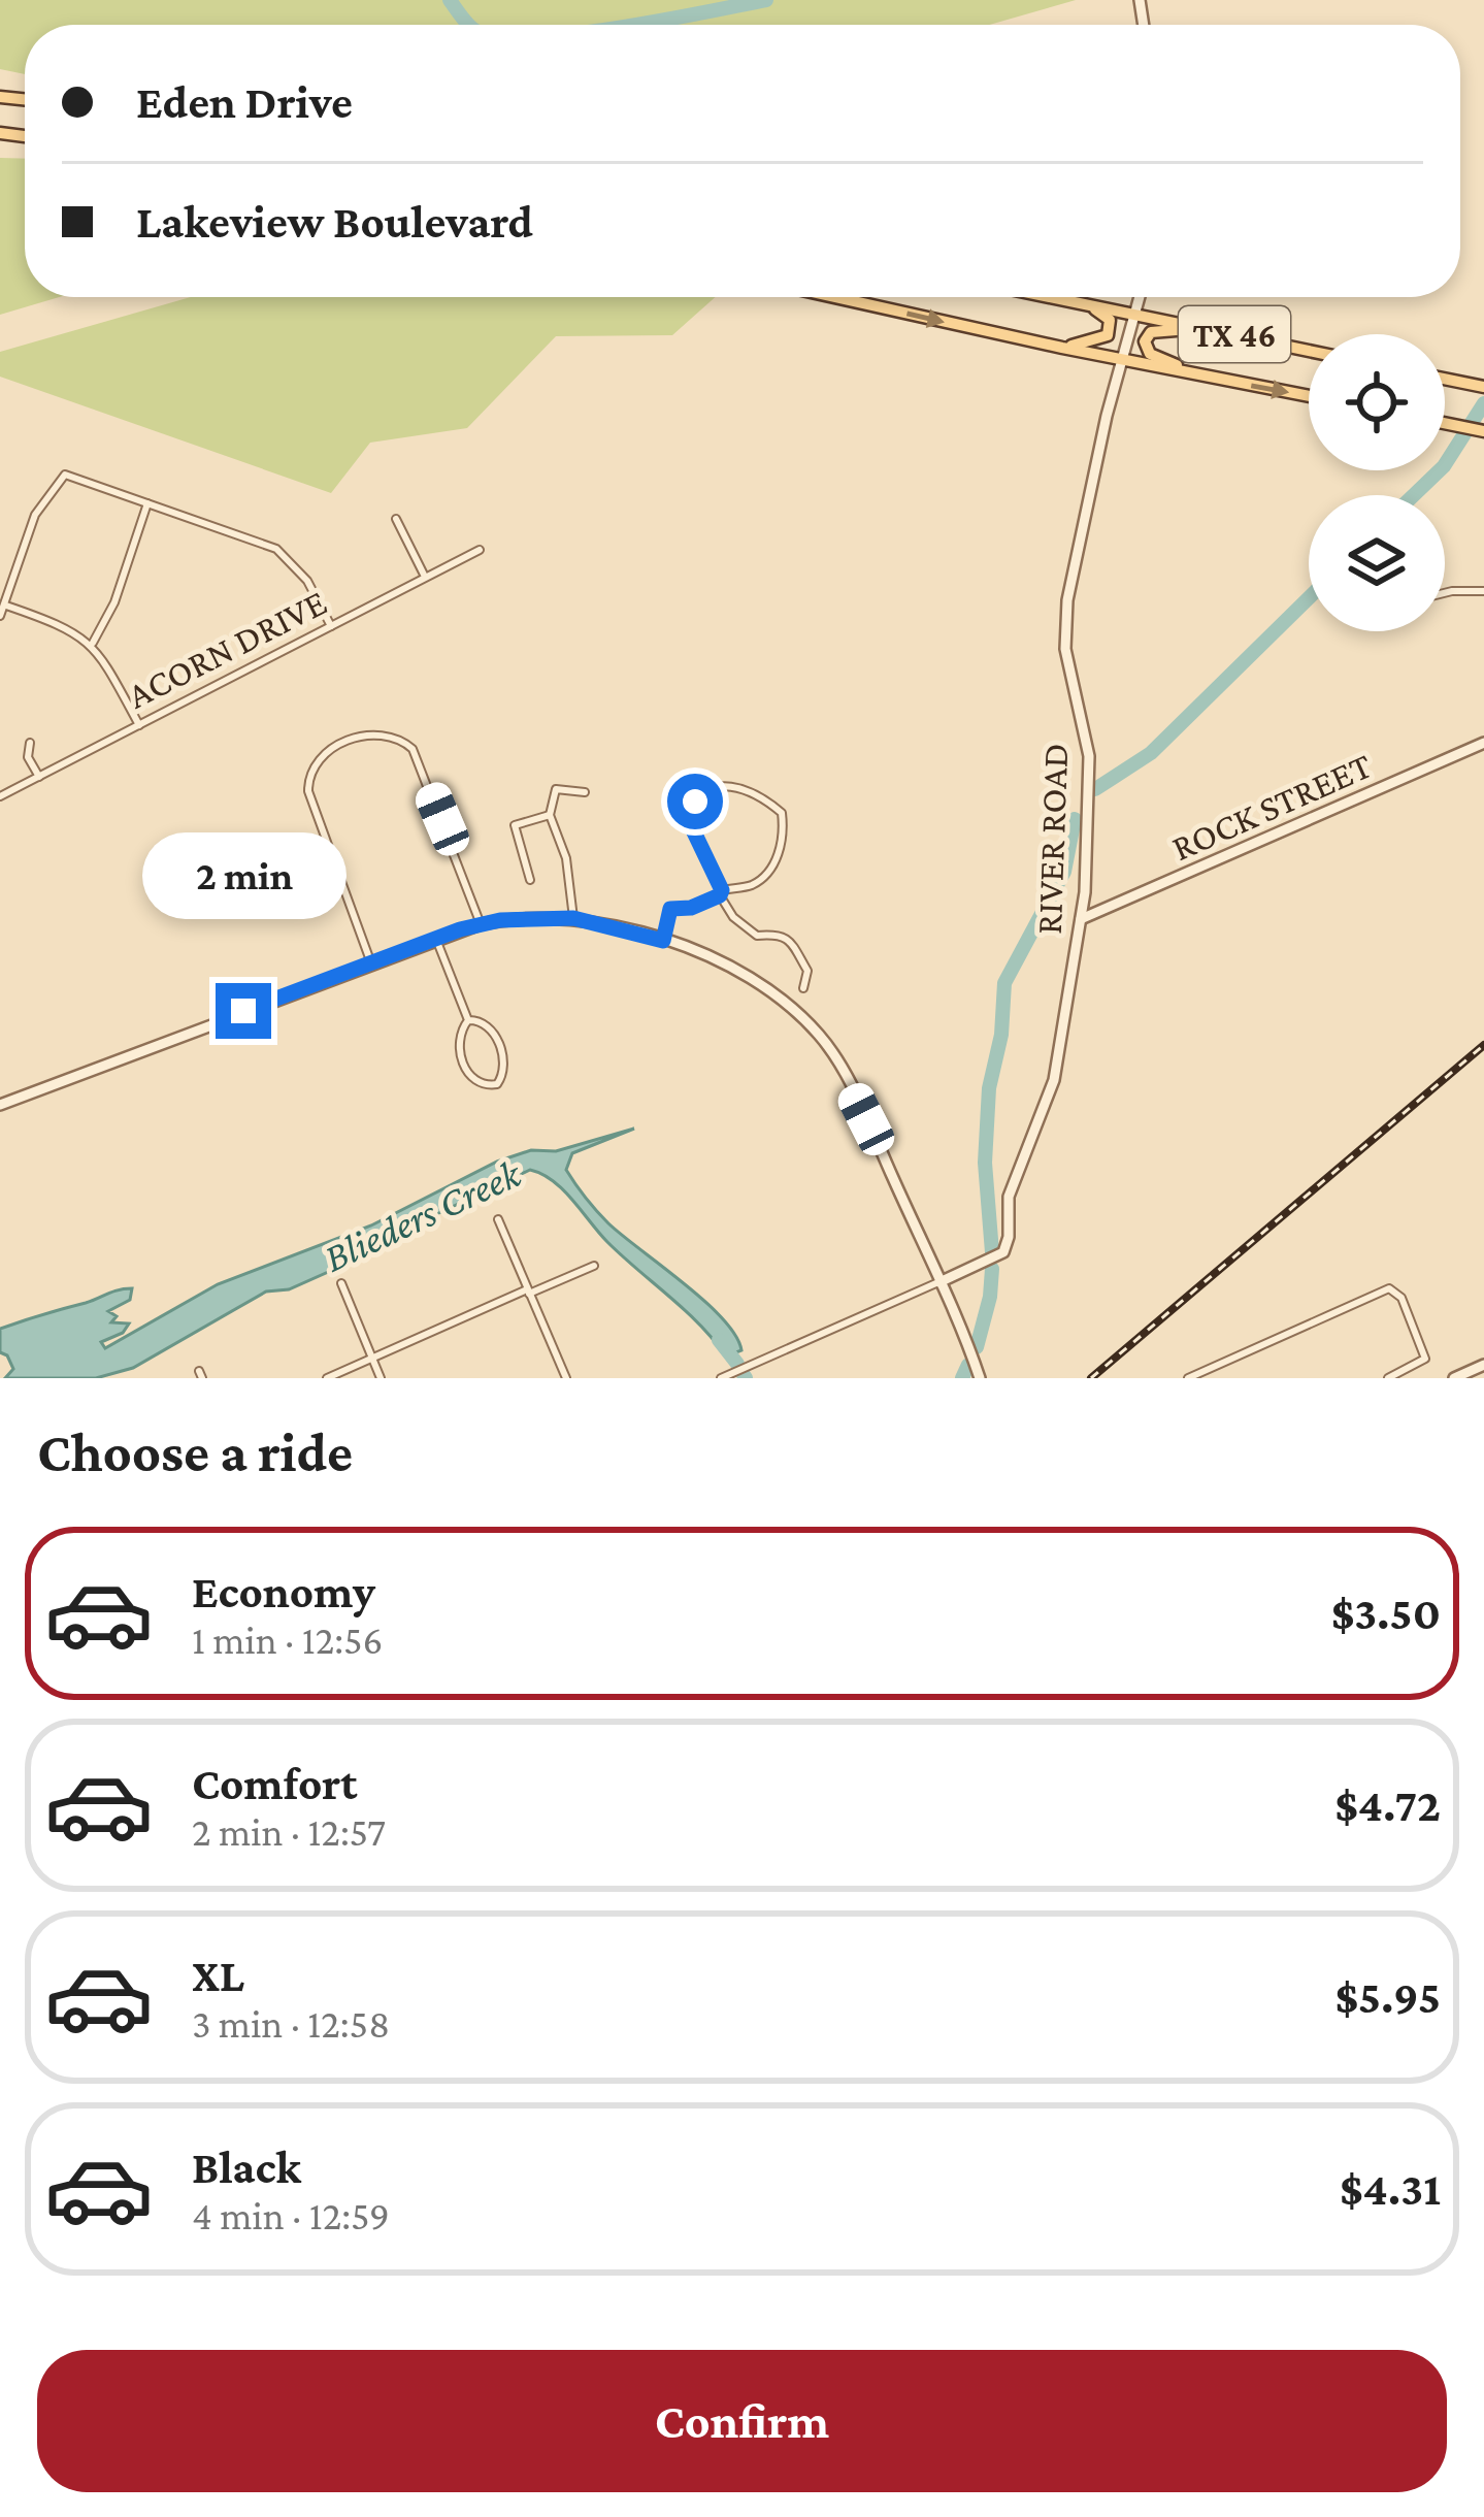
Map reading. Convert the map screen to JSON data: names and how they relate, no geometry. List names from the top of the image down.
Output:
{
  "streets": {
    "main road": ["TX 46"],
    "street": ["ACORN DRIVE", "ROCK STREET", "RIVER ROAD"]
  },
  "crossings": [
    ["TX 46", "RIVER ROAD"],
    ["ROCK STREET", "RIVER ROAD"]
  ],
  "water": ["Blieders Creek"],
  "page": {
    "banner": ["Eden Drive", "Lakeview Boulevard"],
    "bubble": "2 min",
    "heading": "Choose a ride",
    "list": [
      {
        "name": "Economy",
        "note": "1 min · 12:56",
        "value": "$3.50"
      },
      {
        "name": "Comfort",
        "note": "2 min · 12:57",
        "value": "$4.72"
      },
      {
        "name": "XL",
        "note": "3 min · 12:58",
        "value": "$5.95"
      },
      {
        "name": "Black",
        "note": "4 min · 12:59",
        "value": "$4.31"
      }
    ],
    "buttons": "Confirm"
  }
}
